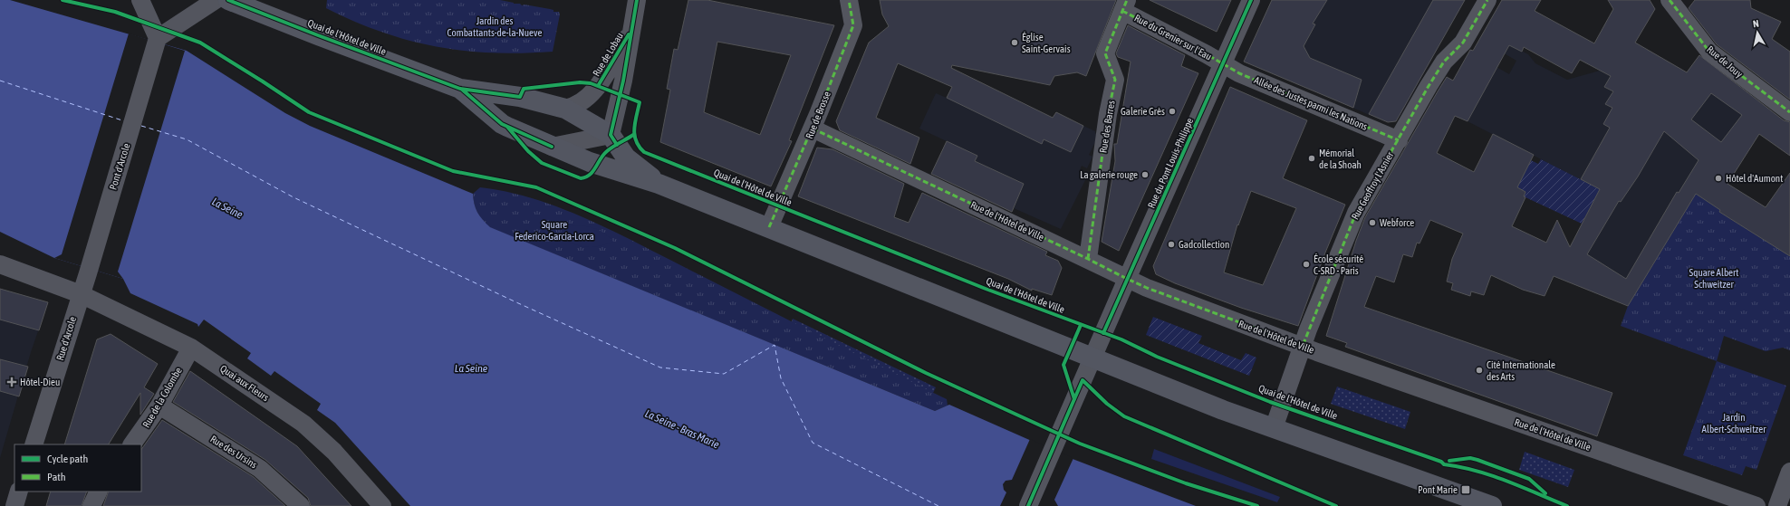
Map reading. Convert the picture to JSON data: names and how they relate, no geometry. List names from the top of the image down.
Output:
{
  "streets": {
    "main road": ["Quai de l'Hôtel de Ville"],
    "street": [
      "Rue du Grenier sur l'Eau",
      "Rue de Lobau",
      "Rue de Jouy",
      "Allée des Justes parmi les Nations",
      "Rue de Brosse",
      "Rue des Barres",
      "Rue du Pont Louis-Philippe",
      "Pont d'Arcole",
      "Rue Geoffroy l'Asnier",
      "Rue de l'Hôtel de Ville",
      "Rue d'Arcole",
      "Quai aux Fleurs",
      "Rue de la Colombe",
      "Rue des Ursins"
    ]
  },
  "crossings": [
    ["Quai de l'Hôtel de Ville", "Rue de Lobau"],
    ["Quai de l'Hôtel de Ville", "Rue de Brosse"],
    ["Quai de l'Hôtel de Ville", "Rue du Pont Louis-Philippe"],
    ["Quai de l'Hôtel de Ville", "Rue Geoffroy l'Asnier"],
    ["Rue du Grenier sur l'Eau", "Allée des Justes parmi les Nations"],
    ["Rue du Grenier sur l'Eau", "Rue des Barres"],
    ["Rue du Grenier sur l'Eau", "Rue du Pont Louis-Philippe"],
    ["Allée des Justes parmi les Nations", "Rue du Pont Louis-Philippe"],
    ["Allée des Justes parmi les Nations", "Rue Geoffroy l'Asnier"],
    ["Rue de Brosse", "Rue de l'Hôtel de Ville"],
    ["Rue des Barres", "Rue de l'Hôtel de Ville"],
    ["Rue du Pont Louis-Philippe", "Rue de l'Hôtel de Ville"],
    ["Pont d'Arcole", "Rue d'Arcole"],
    ["Pont d'Arcole", "Quai aux Fleurs"],
    ["Rue Geoffroy l'Asnier", "Rue de l'Hôtel de Ville"],
    ["Rue d'Arcole", "Quai aux Fleurs"],
    ["Quai aux Fleurs", "Rue de la Colombe"],
    ["Rue de la Colombe", "Rue des Ursins"]
  ],
  "water": ["La Seine", "La Seine - Bras Marie"],
  "parks": [
    "Jardin des Combattants-de-la-Nueve",
    "Square Federico-García-Lorca",
    "Square Albert Schweitzer",
    "Jardin Albert-Schweitzer"
  ],
  "places": {
    "other": [
      "Église Saint-Gervais",
      "Galerie Grès",
      "Mémorial de la Shoah",
      "La galerie rouge",
      "Hôtel d'Aumont",
      "Webforce",
      "Gadcollection",
      "École sécurité C-SRD - Paris",
      "Cité Internationale des Arts"
    ],
    "health": ["Hôtel-Dieu"],
    "transit": ["Pont Marie"]
  },
  "legend": ["Cycle path", "Path"],
  "north": "top"
}
